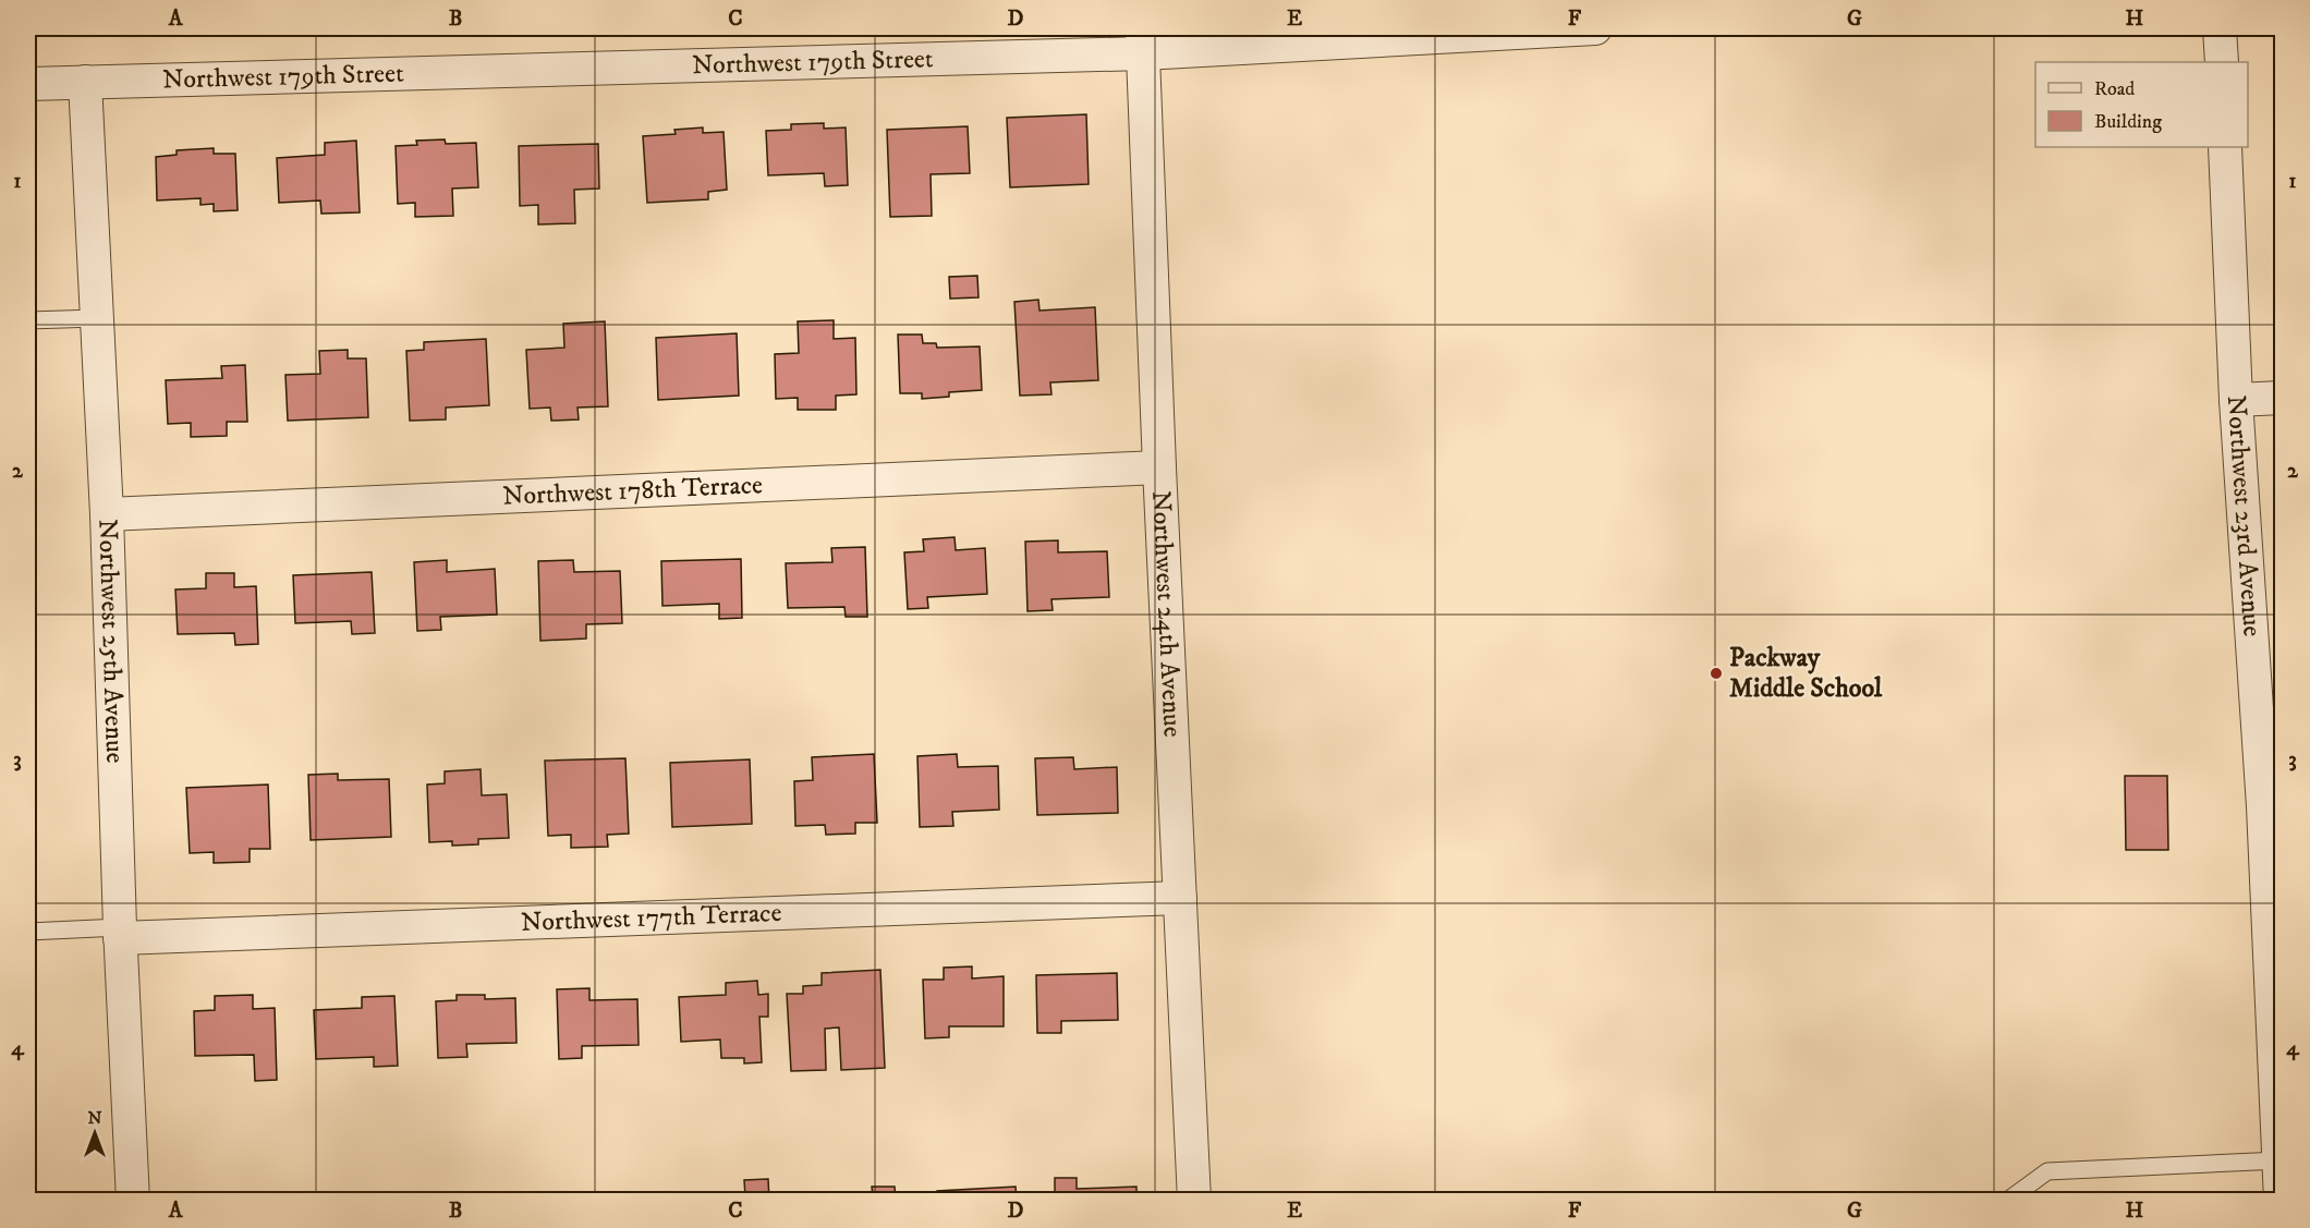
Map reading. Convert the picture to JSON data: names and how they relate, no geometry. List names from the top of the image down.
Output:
{
  "streets": {
    "street": [
      "Northwest 179th Street",
      "Northwest 178th Terrace",
      "Northwest 23rd Avenue",
      "Northwest 24th Avenue",
      "Northwest 25th Avenue",
      "Northwest 177th Terrace"
    ]
  },
  "crossings": [
    ["Northwest 179th Street", "Northwest 24th Avenue"],
    ["Northwest 179th Street", "Northwest 25th Avenue"],
    ["Northwest 178th Terrace", "Northwest 24th Avenue"],
    ["Northwest 178th Terrace", "Northwest 25th Avenue"],
    ["Northwest 24th Avenue", "Northwest 177th Terrace"],
    ["Northwest 25th Avenue", "Northwest 177th Terrace"]
  ],
  "places": ["Packway Middle School"],
  "legend": ["Road", "Building"],
  "north": "top",
  "grid": {
    "columns": [
      "A",
      "B",
      "C",
      "D",
      "E",
      "F",
      "G",
      "H"
    ],
    "rows": [
      "1",
      "2",
      "3",
      "4"
    ]
  }
}
